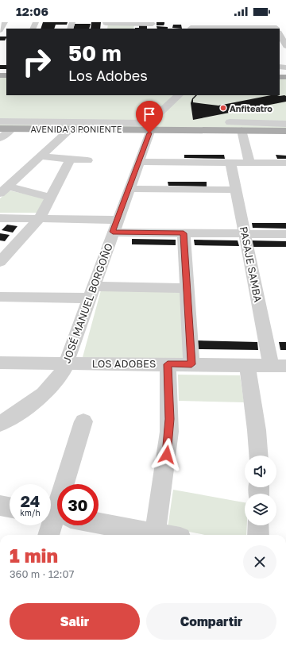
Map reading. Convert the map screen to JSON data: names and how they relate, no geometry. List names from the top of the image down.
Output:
{
  "streets": {
    "main road": ["AVENIDA 3 PONIENTE"],
    "street": ["PASAJE SAMBA", "JOSÉ MANUEL BORGOÑO", "LOS ADOBES"]
  },
  "crossings": [
    ["AVENIDA 3 PONIENTE", "JOSÉ MANUEL BORGOÑO"],
    ["PASAJE SAMBA", "LOS ADOBES"],
    ["JOSÉ MANUEL BORGOÑO", "LOS ADOBES"]
  ],
  "places": ["Anfiteatro"],
  "page": {
    "status": "12:06",
    "turn": ["50 m", "Los Adobes"],
    "speed": "24 km/h",
    "limit": "30",
    "heading": ["1 min", "360 m · 12:07"],
    "buttons": ["Salir", "Compartir"]
  }
}
